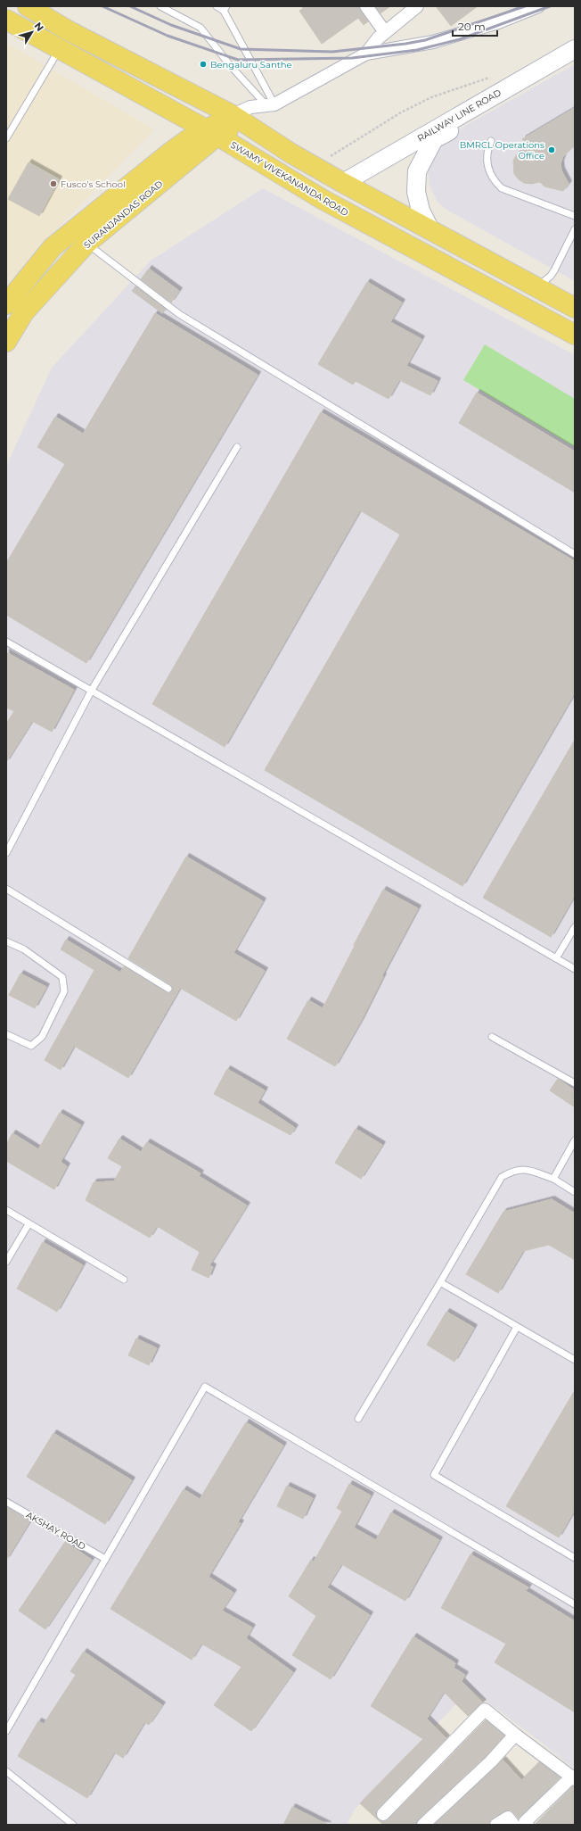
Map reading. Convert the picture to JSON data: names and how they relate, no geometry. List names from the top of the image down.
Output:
{
  "streets": {
    "main road": ["RAILWAY LINE ROAD", "SWAMY VIVEKANANDA ROAD", "SURANJANDAS ROAD"],
    "lane": ["AKSHAY ROAD"]
  },
  "crossings": [
    ["SWAMY VIVEKANANDA ROAD", "SURANJANDAS ROAD"]
  ],
  "places": ["Bengaluru Santhe", "BMRCL Operations Office", "Fusco's School"],
  "scale_bar": "20 m",
  "north": "top right"
}
